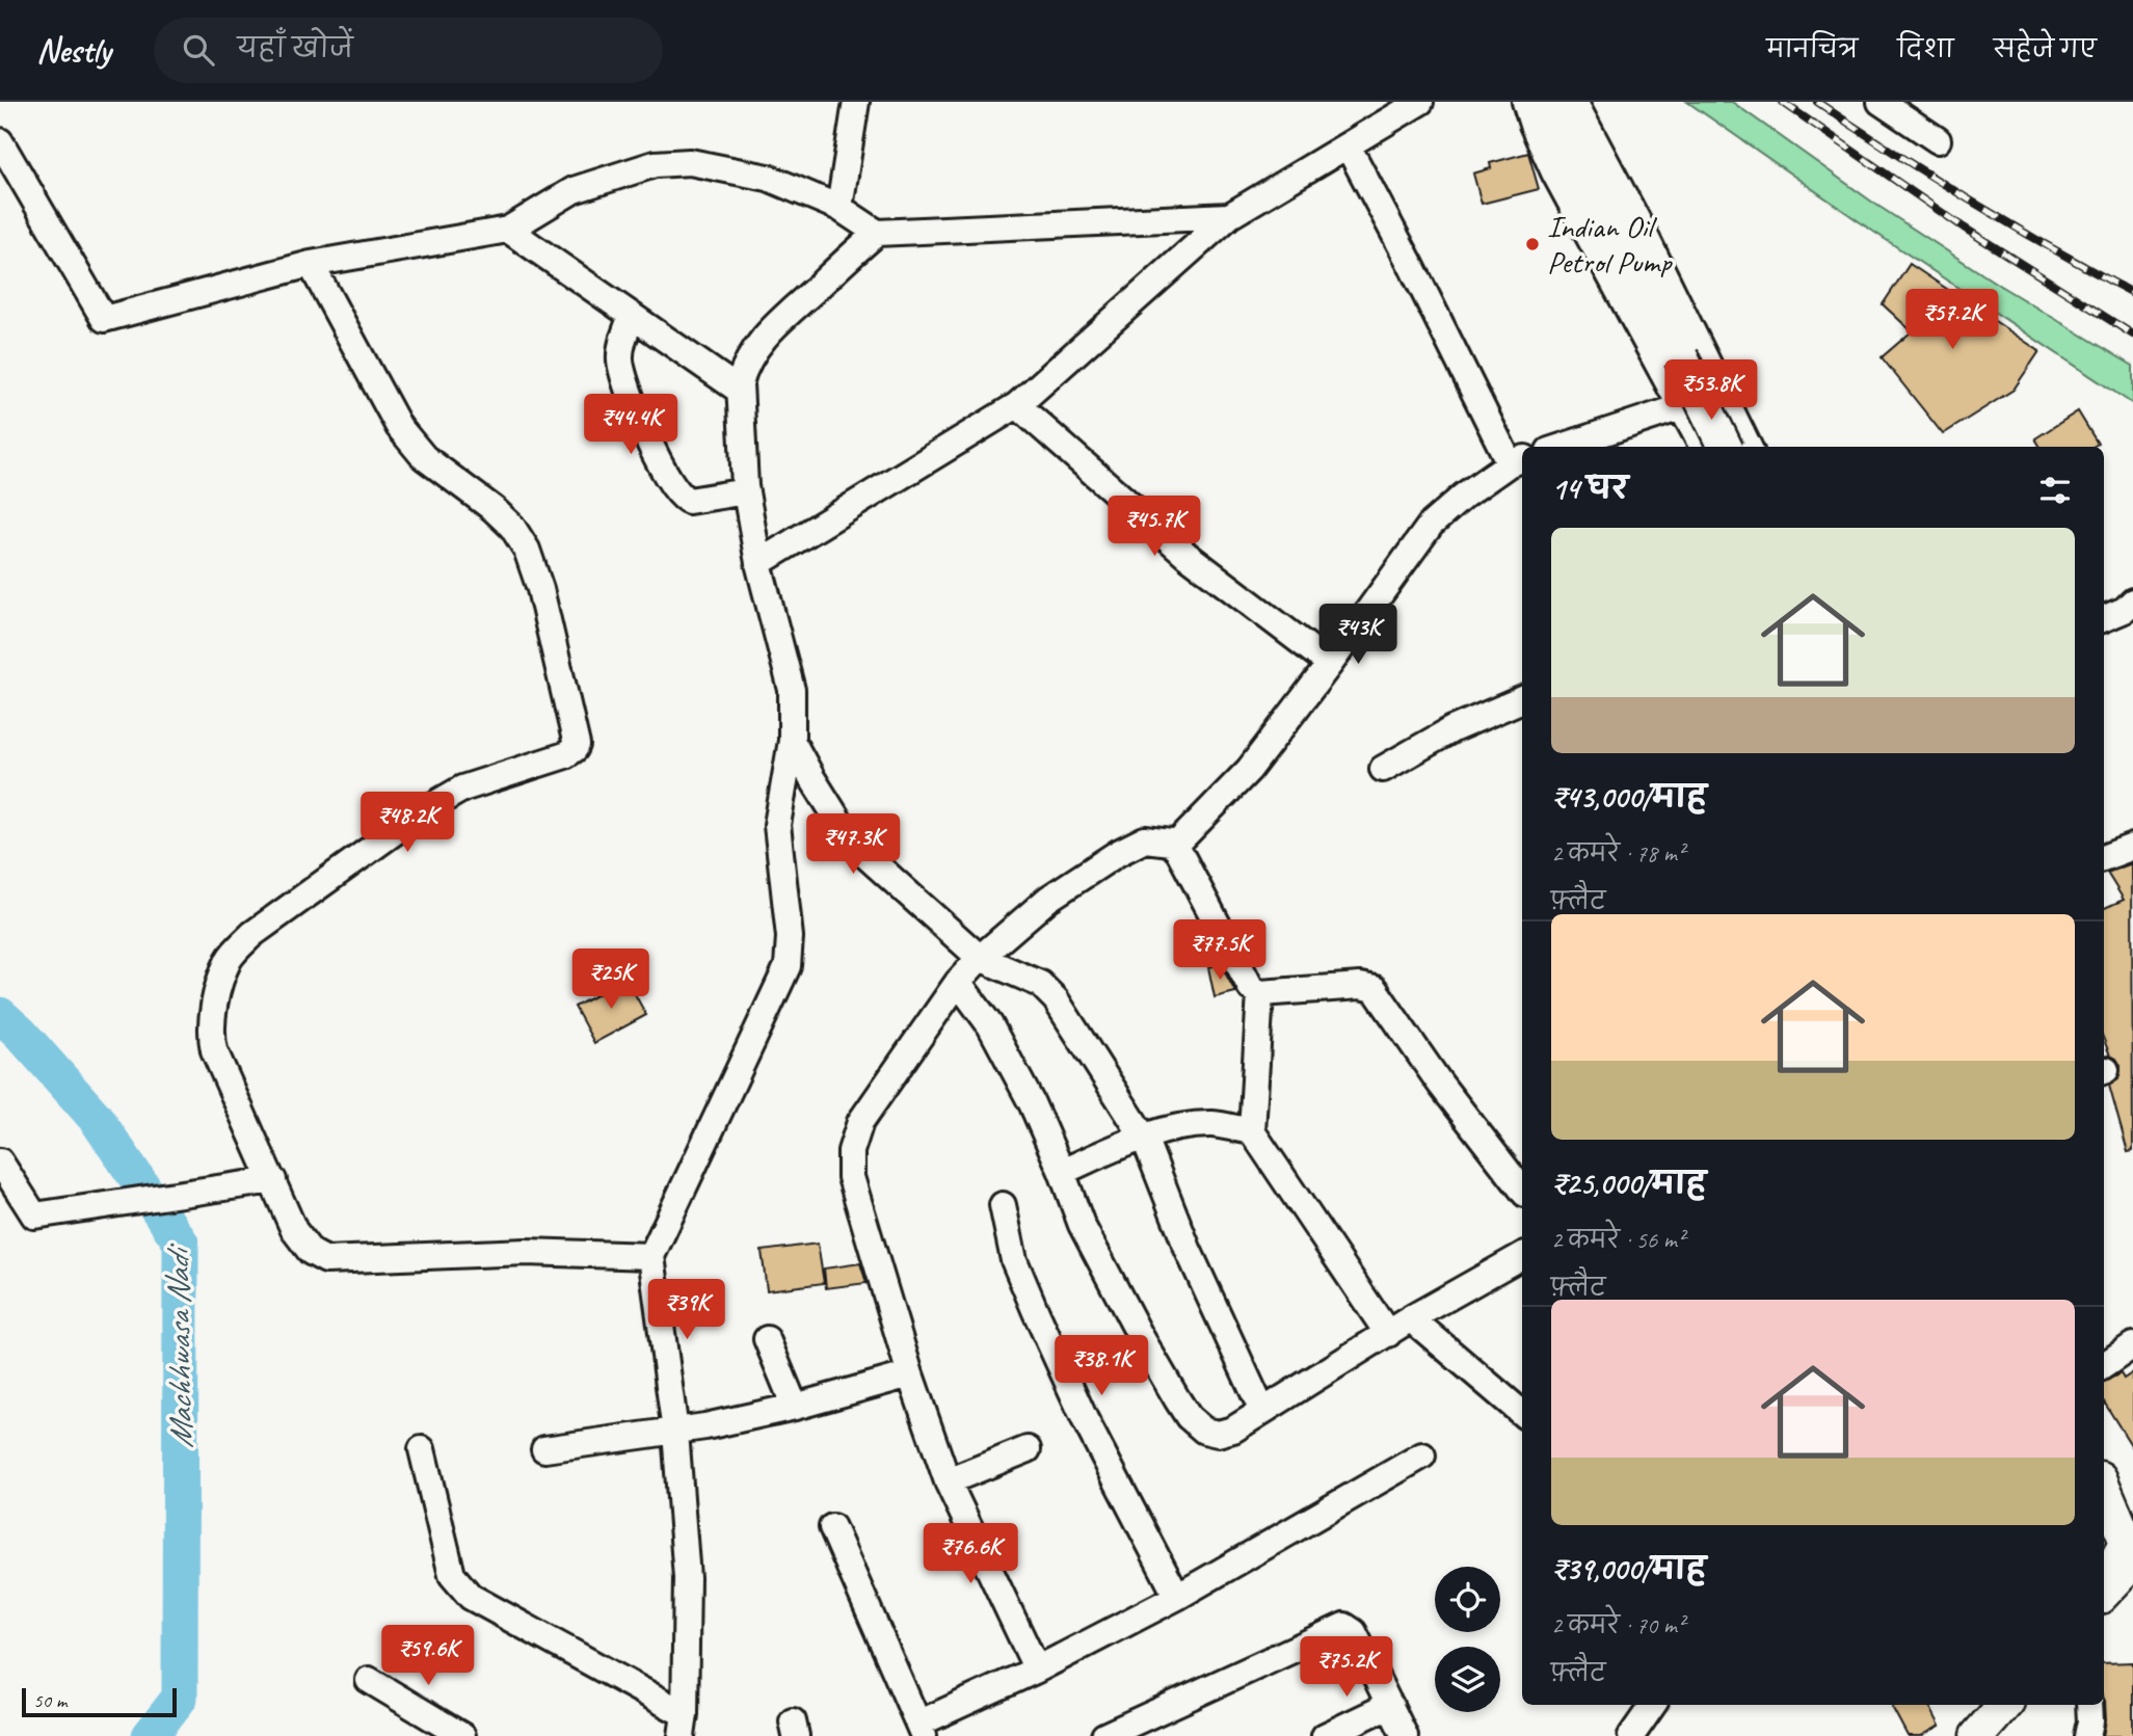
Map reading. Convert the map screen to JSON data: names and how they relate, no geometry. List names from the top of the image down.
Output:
{
  "water": ["Machhwasa Nadi"],
  "places": ["Indian Oil Petrol Pump"],
  "scale_bar": "50 m",
  "page": {
    "header": "Nestly",
    "search": "यहाँ खोजें",
    "nav": ["मानचित्र", "दिशा", "सहेजे गए"],
    "price": [
      "₹57.2K",
      "₹53.8K",
      "₹44.4K",
      "₹45.7K",
      "₹43K",
      "₹48.2K",
      "₹47.3K",
      "₹77.5K",
      "₹25K",
      "₹39K",
      "₹38.1K",
      "₹76.6K",
      "₹59.6K",
      "₹75.2K"
    ],
    "heading": "14 घर",
    "list": [
      {
        "name": "₹43,000/माह",
        "note": "2 कमरे · 78 m² · फ़्लैट"
      },
      {
        "name": "₹25,000/माह",
        "note": "2 कमरे · 56 m² · फ़्लैट"
      },
      {
        "name": "₹39,000/माह",
        "note": "2 कमरे · 70 m² · फ़्लैट"
      }
    ],
    "scale": "50 m"
  }
}
